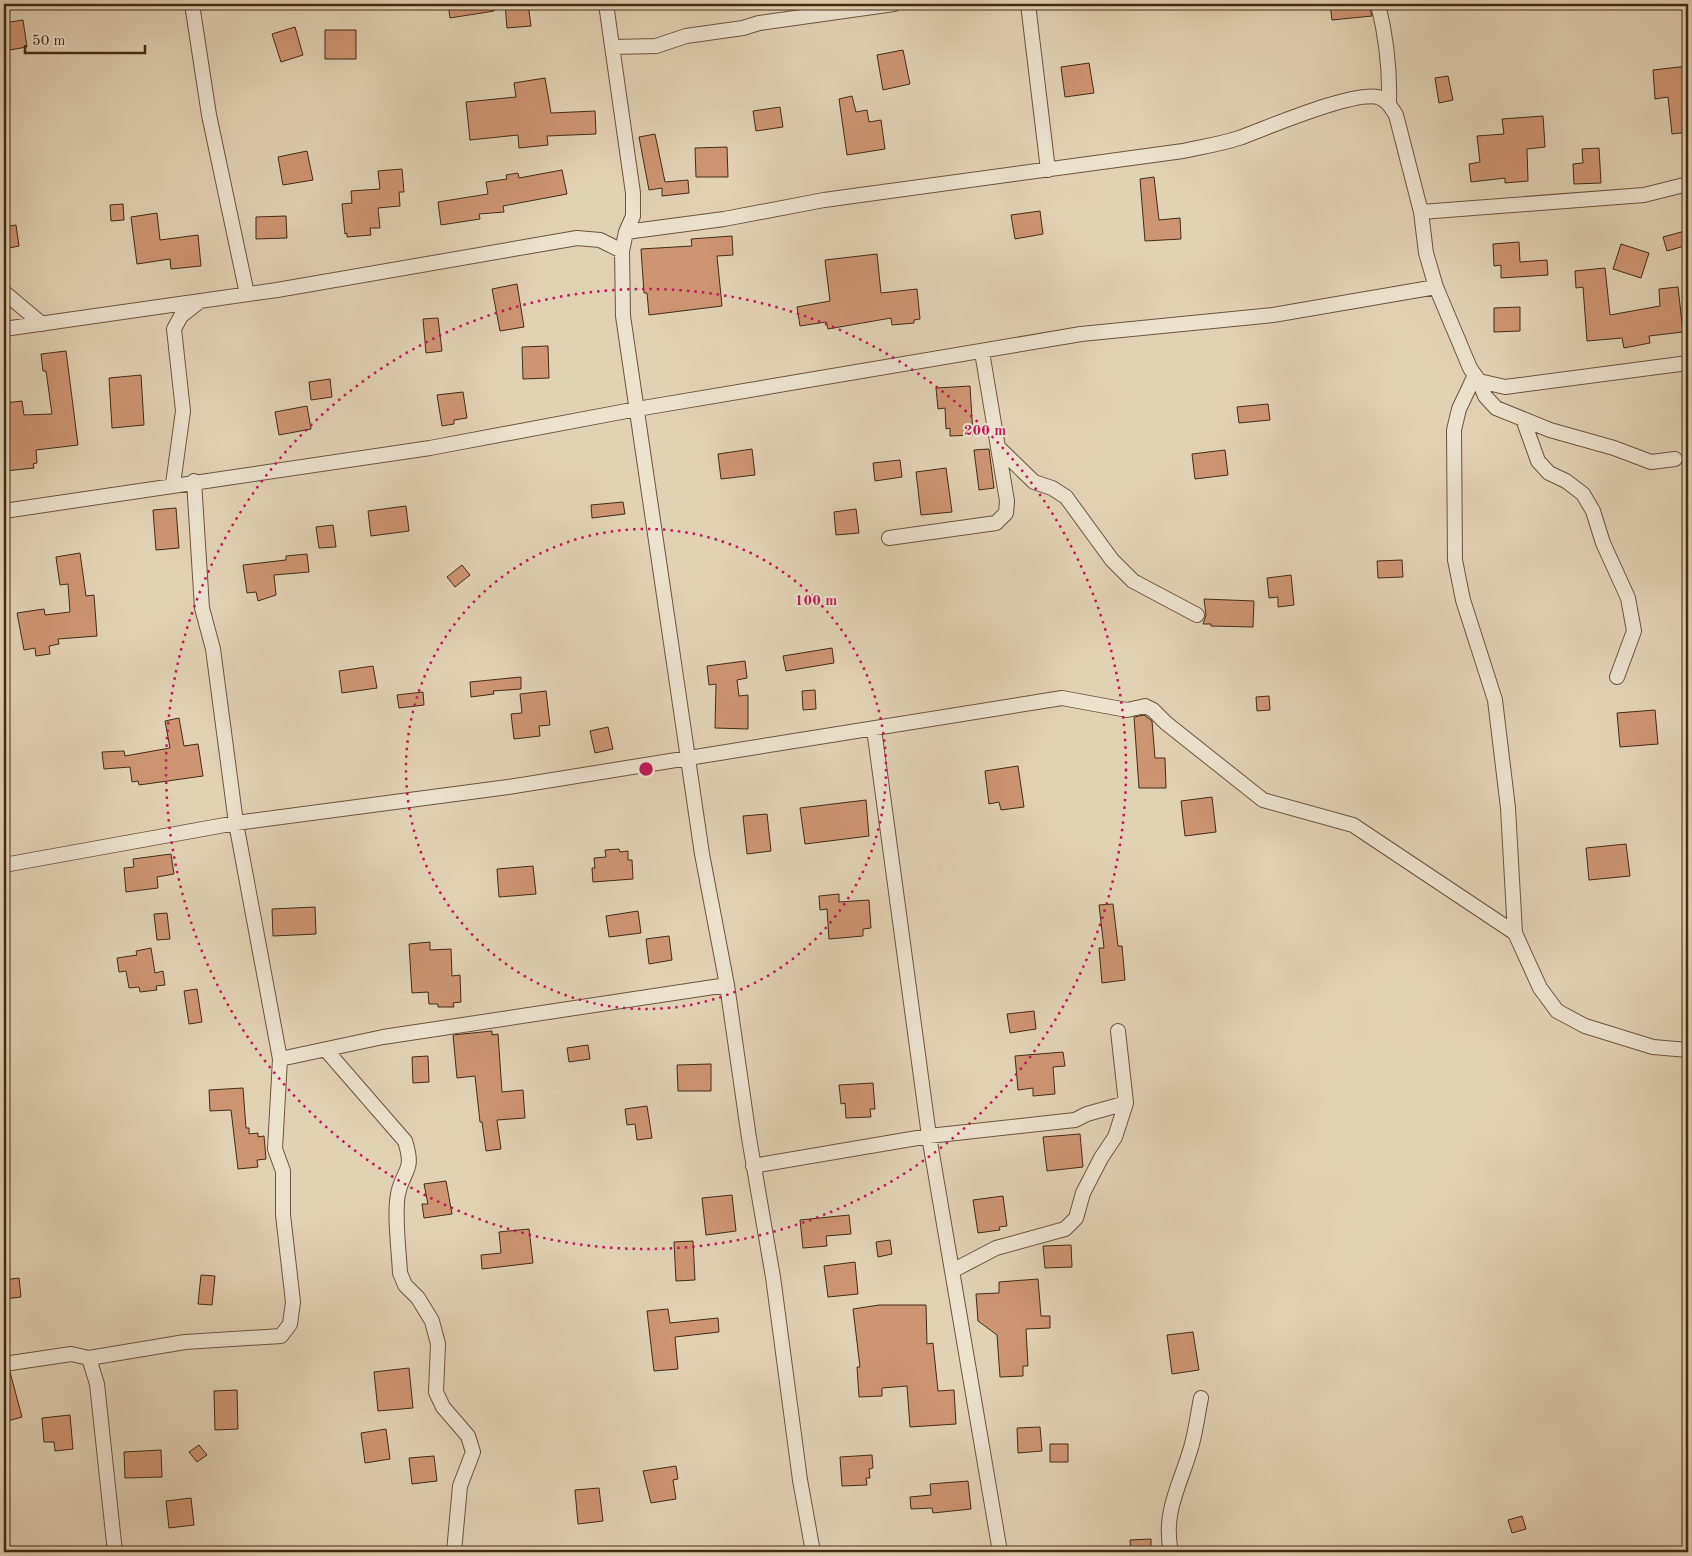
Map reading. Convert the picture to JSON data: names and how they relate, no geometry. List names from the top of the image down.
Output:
{
  "scale_bar": "50 m",
  "rings": ["200 m", "100 m"]
}
